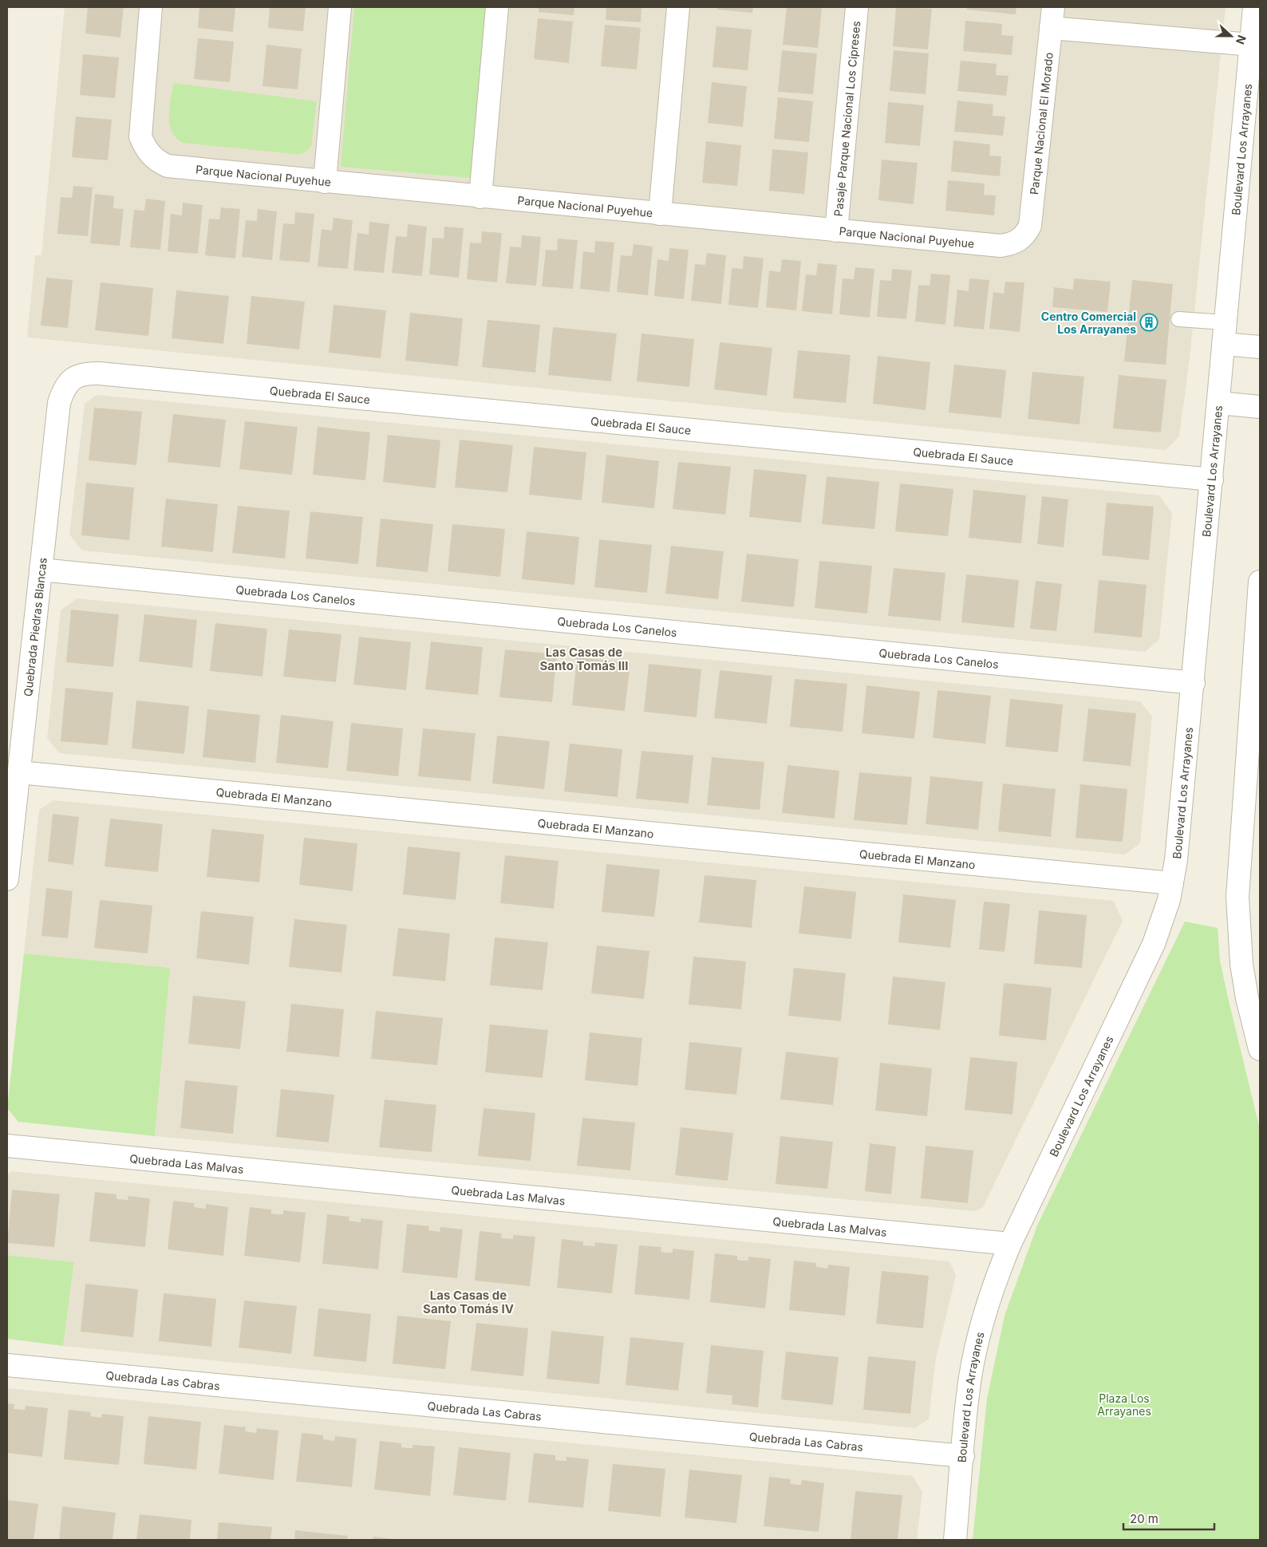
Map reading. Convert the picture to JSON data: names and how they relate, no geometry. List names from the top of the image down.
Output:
{
  "streets": {
    "street": [
      "Pasaje Parque Nacional Los Cipreses",
      "Parque Nacional El Morado",
      "Boulevard Los Arrayanes",
      "Parque Nacional Puyehue",
      "Quebrada El Sauce",
      "Quebrada Los Canelos",
      "Quebrada Piedras Blancas",
      "Quebrada El Manzano",
      "Quebrada Las Malvas",
      "Quebrada Las Cabras"
    ]
  },
  "crossings": [
    ["Pasaje Parque Nacional Los Cipreses", "Parque Nacional Puyehue"],
    ["Parque Nacional El Morado", "Parque Nacional Puyehue"],
    ["Boulevard Los Arrayanes", "Quebrada El Sauce"],
    ["Boulevard Los Arrayanes", "Quebrada Los Canelos"],
    ["Boulevard Los Arrayanes", "Quebrada El Manzano"],
    ["Boulevard Los Arrayanes", "Quebrada Las Malvas"],
    ["Boulevard Los Arrayanes", "Quebrada Las Cabras"],
    ["Quebrada El Sauce", "Quebrada Piedras Blancas"],
    ["Quebrada Los Canelos", "Quebrada Piedras Blancas"],
    ["Quebrada Piedras Blancas", "Quebrada El Manzano"]
  ],
  "districts": ["Las Casas de Santo Tomás III", "Las Casas de Santo Tomás IV"],
  "parks": ["Plaza Los Arrayanes"],
  "places": {
    "building": ["Centro Comercial Los Arrayanes"]
  },
  "scale_bar": "20 m",
  "north": "right"
}
